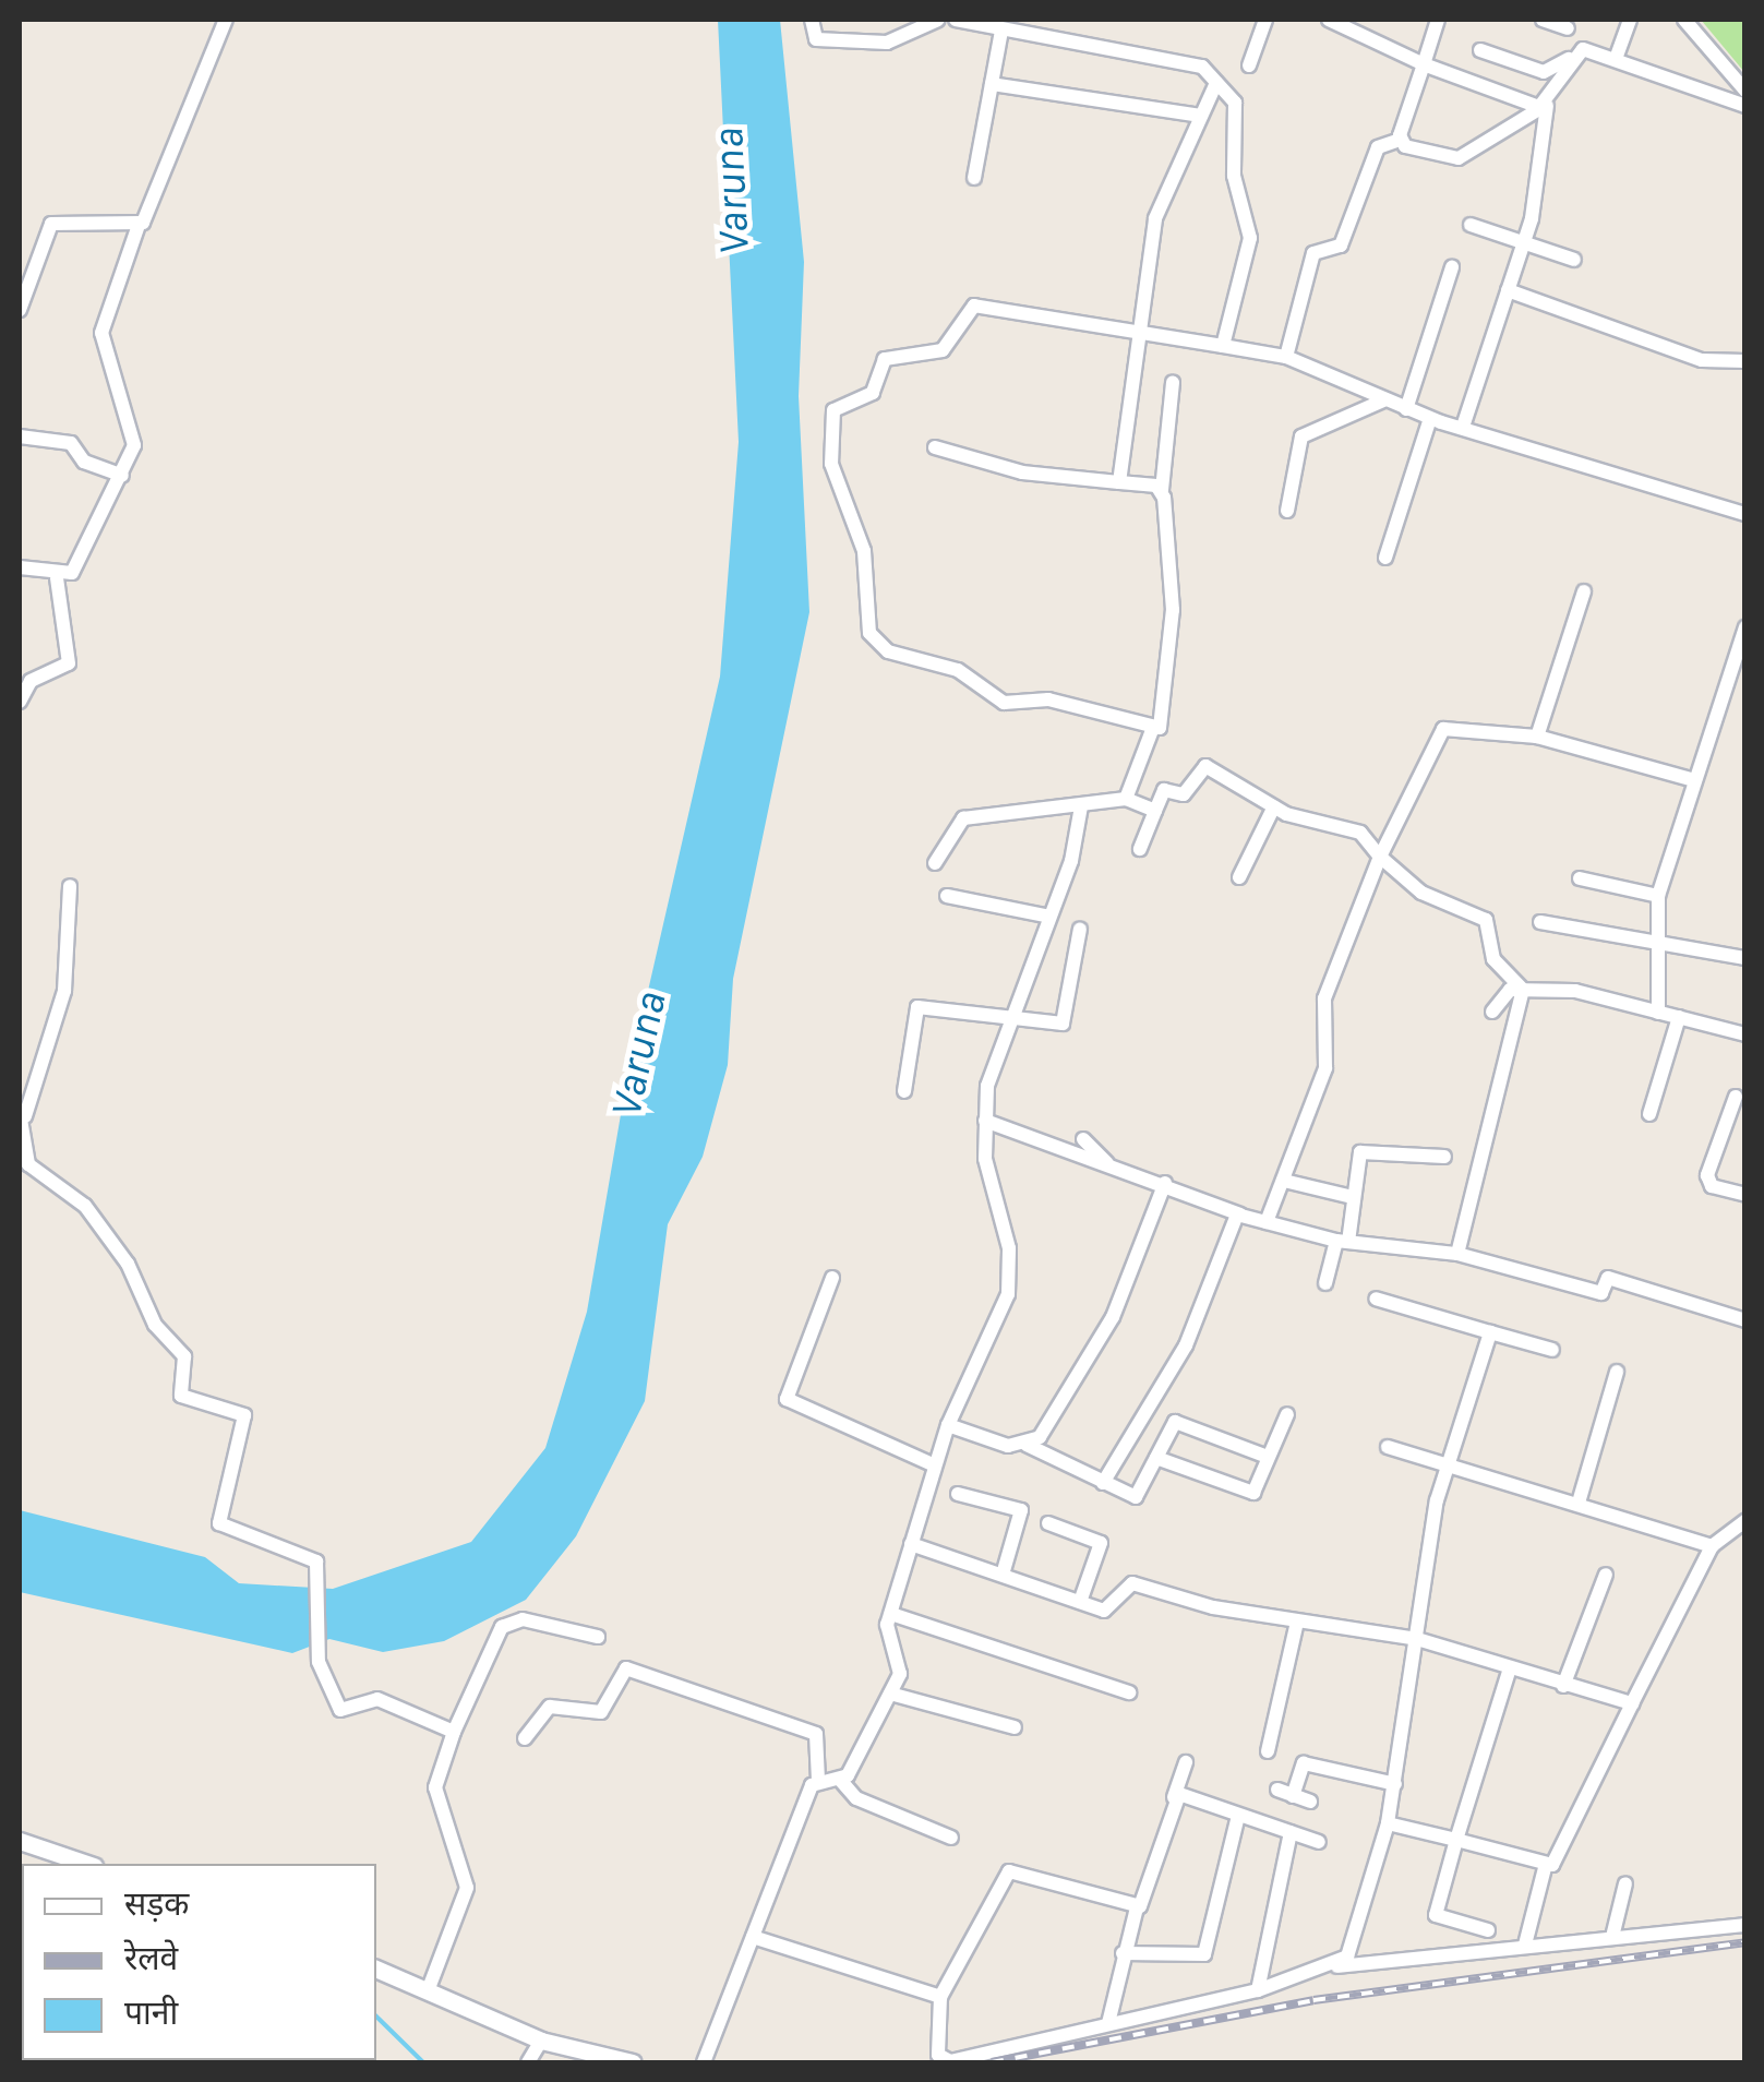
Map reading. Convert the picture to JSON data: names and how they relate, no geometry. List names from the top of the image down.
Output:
{
  "water": ["Varuna"],
  "legend": ["सड़क", "रेलवे", "पानी"]
}
